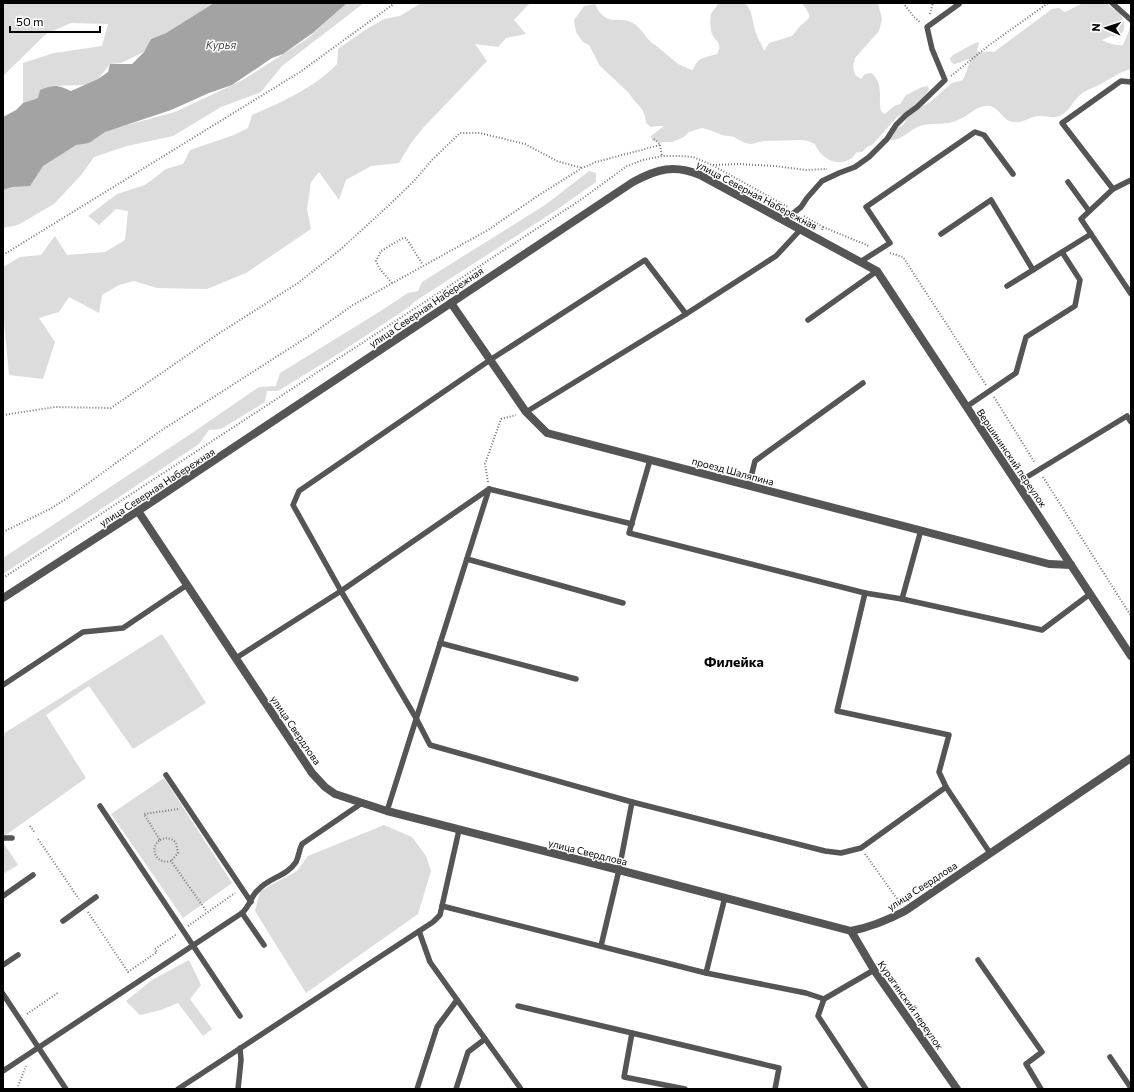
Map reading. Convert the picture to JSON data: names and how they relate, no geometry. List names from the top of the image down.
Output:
{
  "streets": {
    "street": [
      "улица Северная Набережная",
      "Вершининский переулок",
      "проезд Шаляпина",
      "улица Свердлова",
      "Курагинский переулок"
    ]
  },
  "crossings": [
    ["улица Северная Набережная", "Вершининский переулок"],
    ["улица Северная Набережная", "проезд Шаляпина"],
    ["улица Северная Набережная", "улица Свердлова"],
    ["Вершининский переулок", "проезд Шаляпина"],
    ["улица Свердлова", "Курагинский переулок"]
  ],
  "districts": ["Филейка"],
  "water": ["Курья"],
  "scale_bar": "50 m",
  "north": "left"
}
